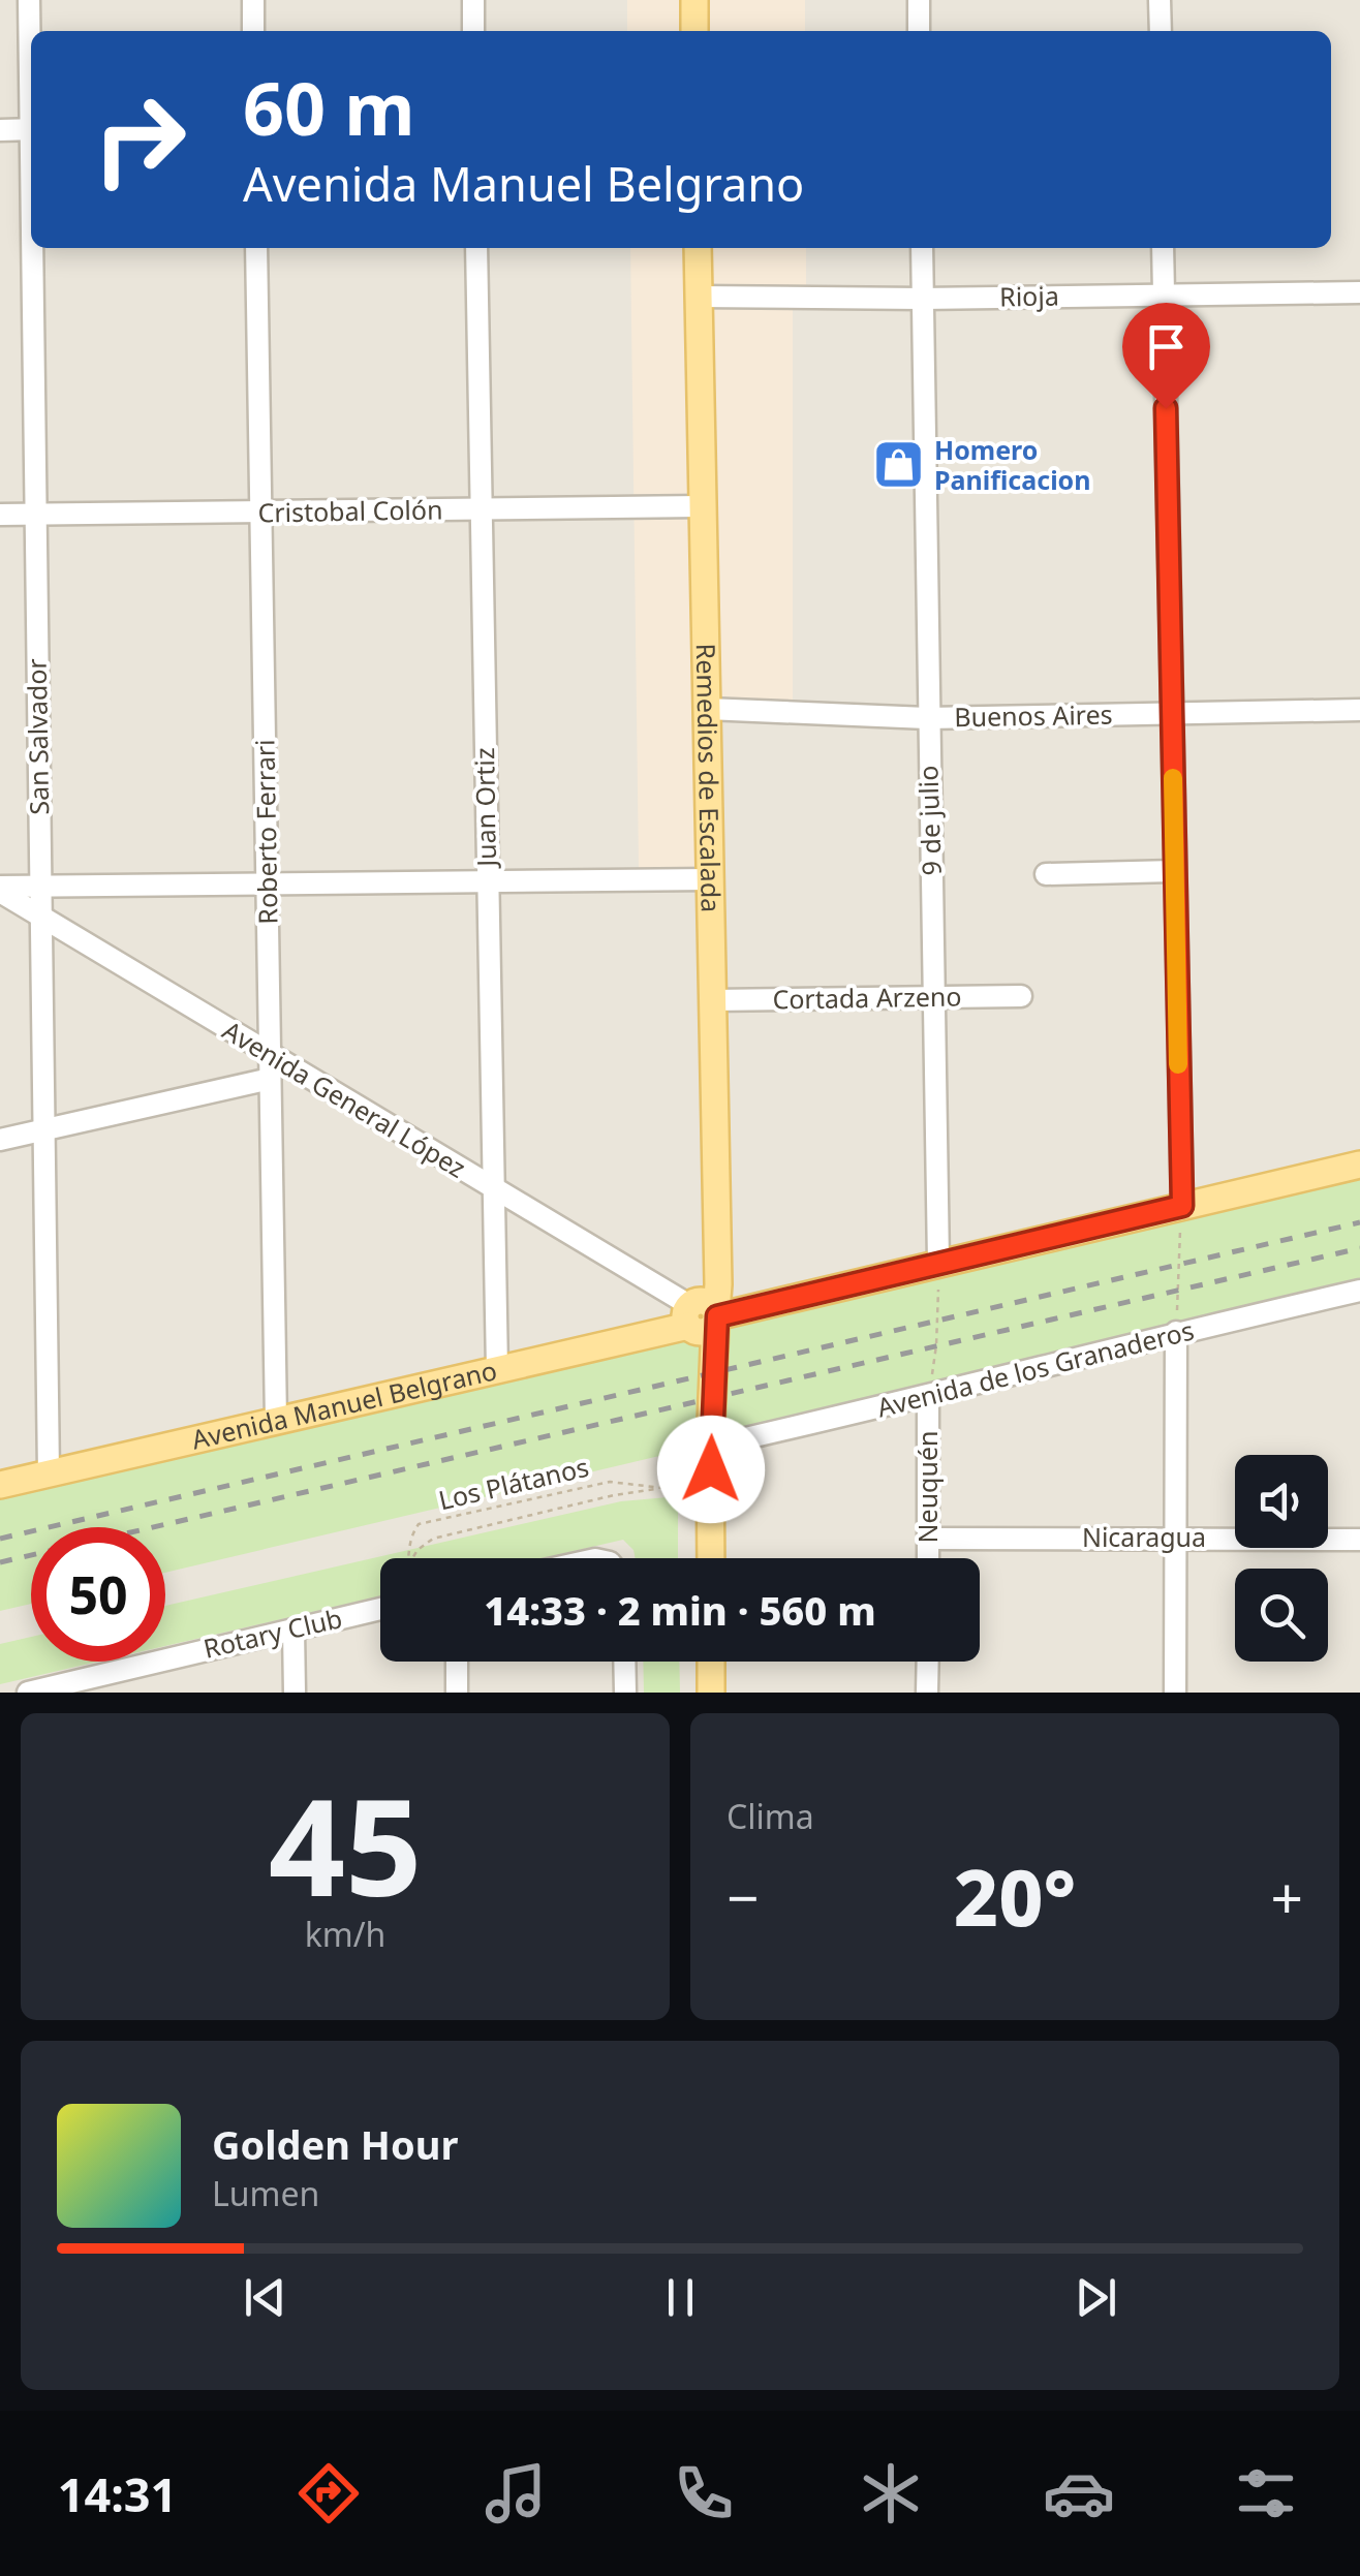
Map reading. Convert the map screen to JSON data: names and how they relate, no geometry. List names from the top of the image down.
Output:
{
  "streets": {
    "main road": ["Remedios de Escalada", "Avenida Manuel Belgrano"],
    "street": [
      "Rioja",
      "Cristobal Colón",
      "Buenos Aires",
      "San Salvador",
      "Juan Ortiz",
      "9 de julio",
      "Roberto Ferrari",
      "Cortada Arzeno",
      "Avenida General López",
      "Avenida de los Granaderos",
      "Neuquén",
      "Nicaragua",
      "Rotary Club"
    ],
    "path": ["Los Plátanos"]
  },
  "crossings": [
    ["Rioja", "Remedios de Escalada"],
    ["Rioja", "9 de julio"],
    ["Cristobal Colón", "San Salvador"],
    ["Cristobal Colón", "Remedios de Escalada"],
    ["Cristobal Colón", "Juan Ortiz"],
    ["Cristobal Colón", "Roberto Ferrari"],
    ["Buenos Aires", "Remedios de Escalada"],
    ["Buenos Aires", "9 de julio"],
    ["San Salvador", "Avenida General López"],
    ["San Salvador", "Avenida Manuel Belgrano"],
    ["Remedios de Escalada", "Cortada Arzeno"],
    ["Remedios de Escalada", "Avenida General López"],
    ["Remedios de Escalada", "Avenida de los Granaderos"],
    ["Remedios de Escalada", "Avenida Manuel Belgrano"],
    ["Remedios de Escalada", "Los Plátanos"],
    ["Juan Ortiz", "Avenida General López"],
    ["Juan Ortiz", "Avenida Manuel Belgrano"],
    ["9 de julio", "Cortada Arzeno"],
    ["9 de julio", "Avenida Manuel Belgrano"],
    ["Roberto Ferrari", "Avenida General López"],
    ["Roberto Ferrari", "Avenida Manuel Belgrano"],
    ["Avenida General López", "Avenida Manuel Belgrano"],
    ["Avenida de los Granaderos", "Neuquén"],
    ["Neuquén", "Nicaragua"]
  ],
  "places": {
    "shop": ["Homero Panificacion"]
  },
  "page": {
    "turn": ["60 m", "Avenida Manuel Belgrano"],
    "limit": "50",
    "trip": "14:33 · 2 min · 560 m",
    "tile": [
      ["45", "km/h"],
      "Clima"
    ],
    "heat": ["−", "20°", "+"],
    "song": ["Golden Hour", "Lumen"],
    "tabs": "14:31"
  }
}
